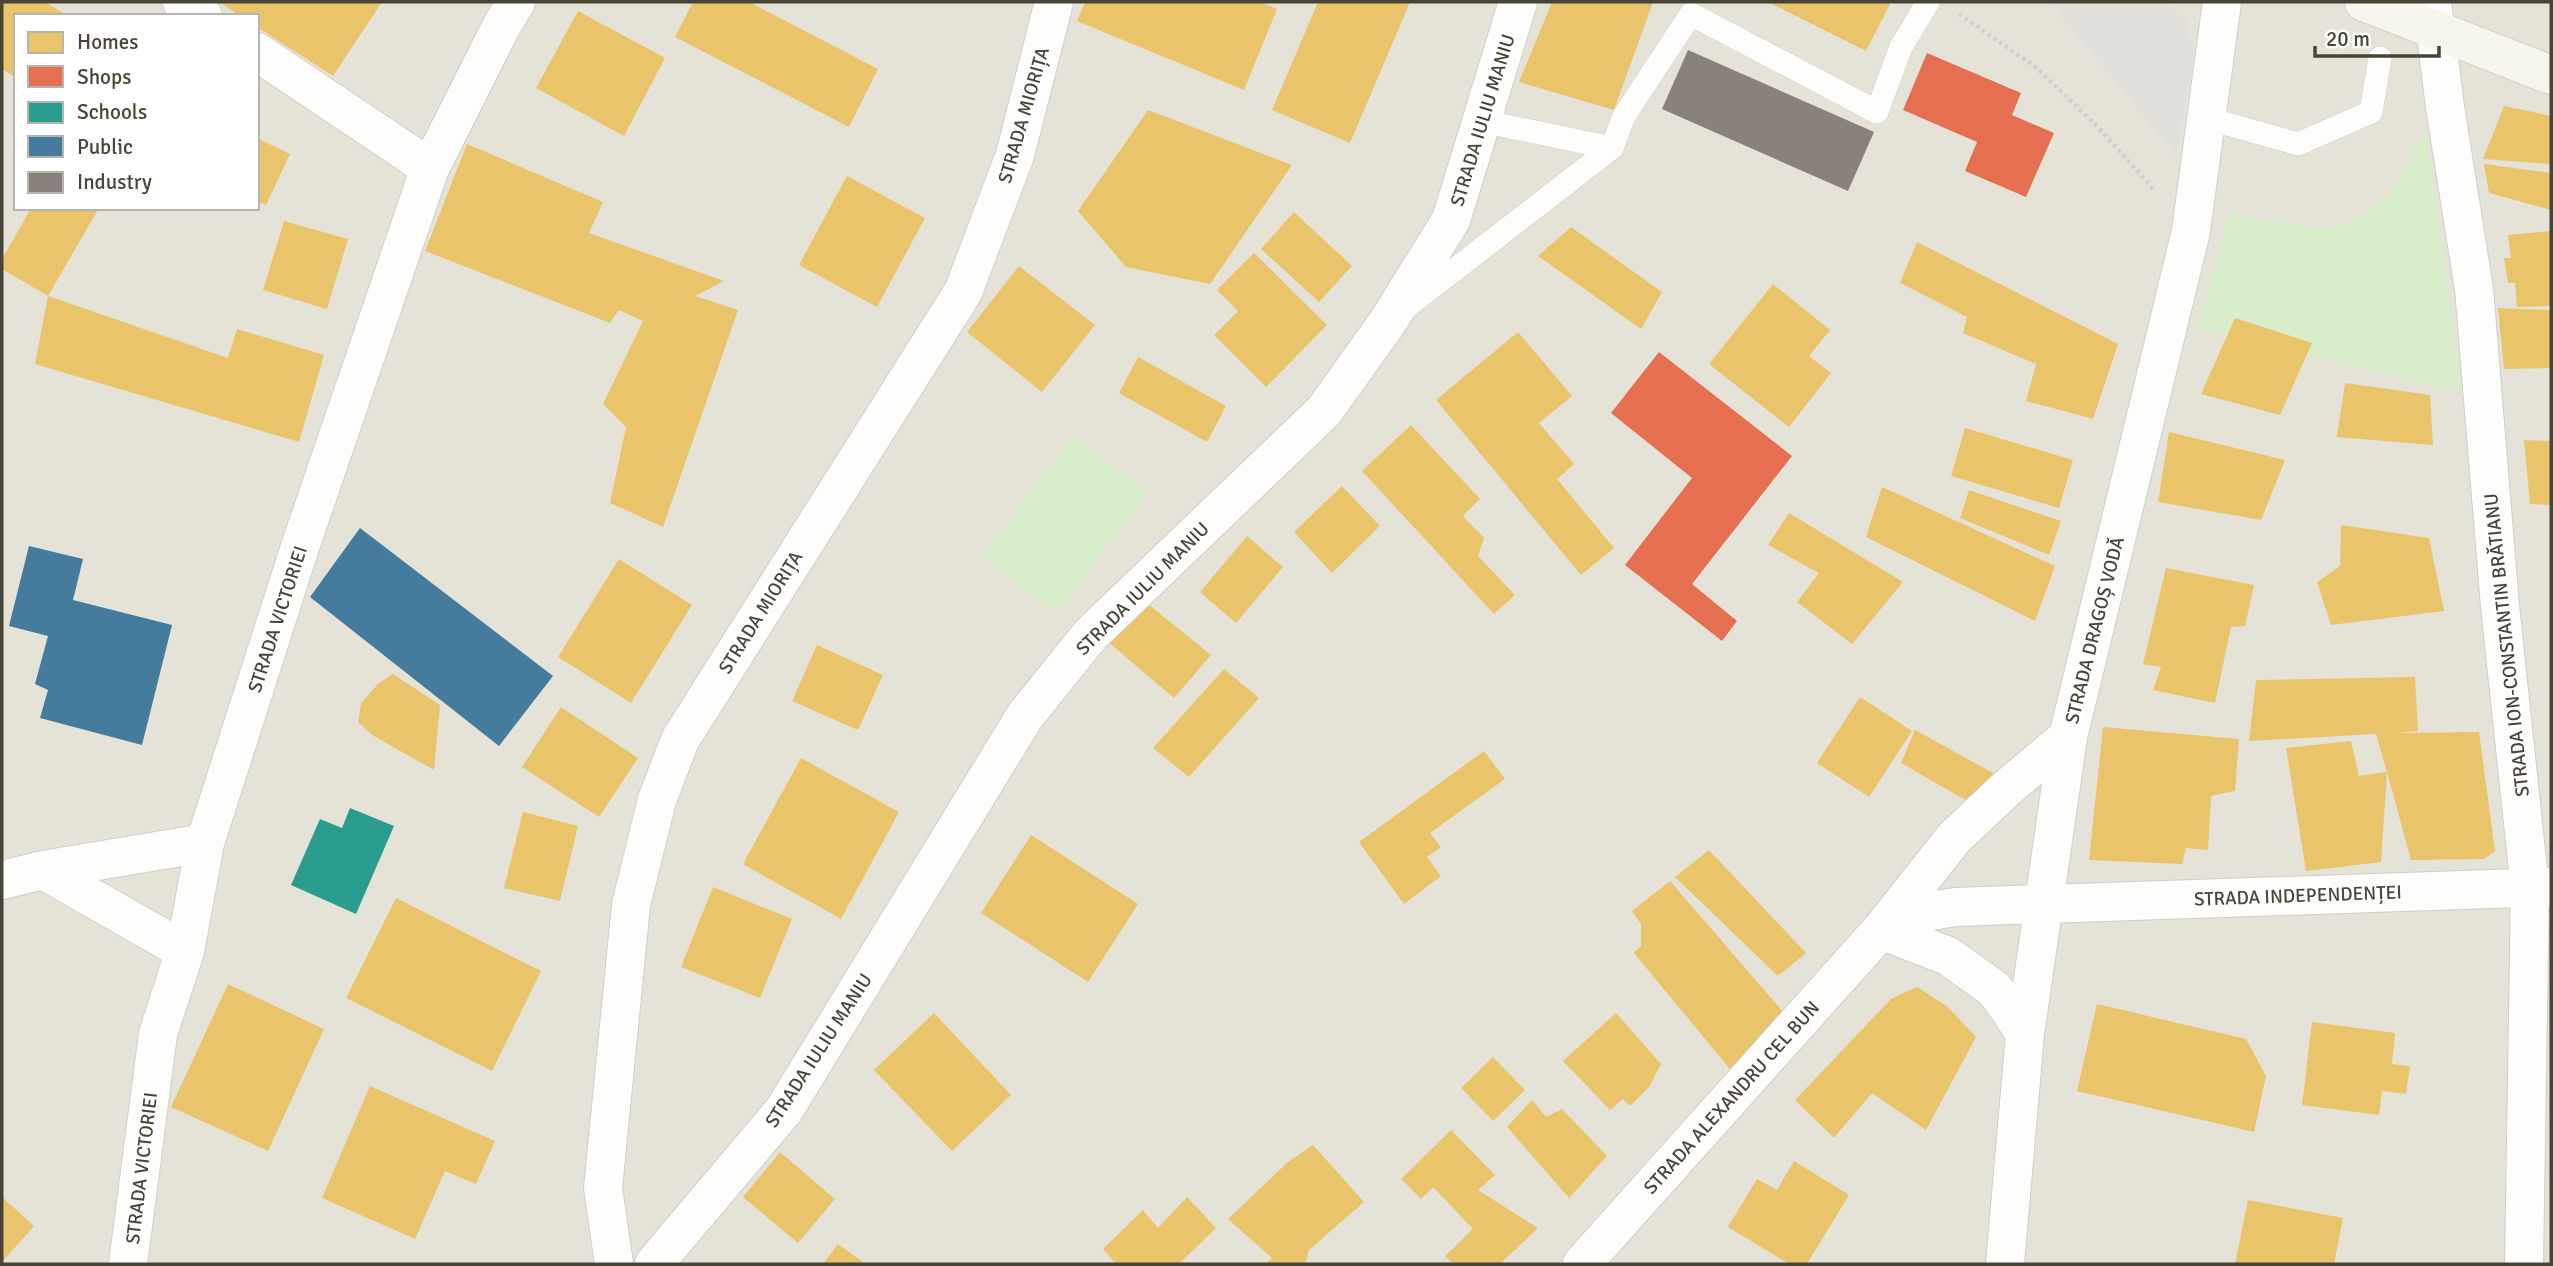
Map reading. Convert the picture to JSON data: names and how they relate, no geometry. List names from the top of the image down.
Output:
{
  "streets": {
    "street": [
      "STRADA MIORIȚA",
      "STRADA IULIU MANIU",
      "STRADA VICTORIEI",
      "STRADA DRAGOȘ VODĂ",
      "STRADA ION-CONSTANTIN BRĂTIANU",
      "STRADA INDEPENDENȚEI",
      "STRADA ALEXANDRU CEL BUN"
    ]
  },
  "crossings": [
    ["STRADA DRAGOȘ VODĂ", "STRADA INDEPENDENȚEI"],
    ["STRADA DRAGOȘ VODĂ", "STRADA ALEXANDRU CEL BUN"],
    ["STRADA ION-CONSTANTIN BRĂTIANU", "STRADA INDEPENDENȚEI"],
    ["STRADA INDEPENDENȚEI", "STRADA ALEXANDRU CEL BUN"]
  ],
  "legend": [
    "Homes",
    "Shops",
    "Schools",
    "Public",
    "Industry"
  ],
  "scale_bar": "20 m"
}
